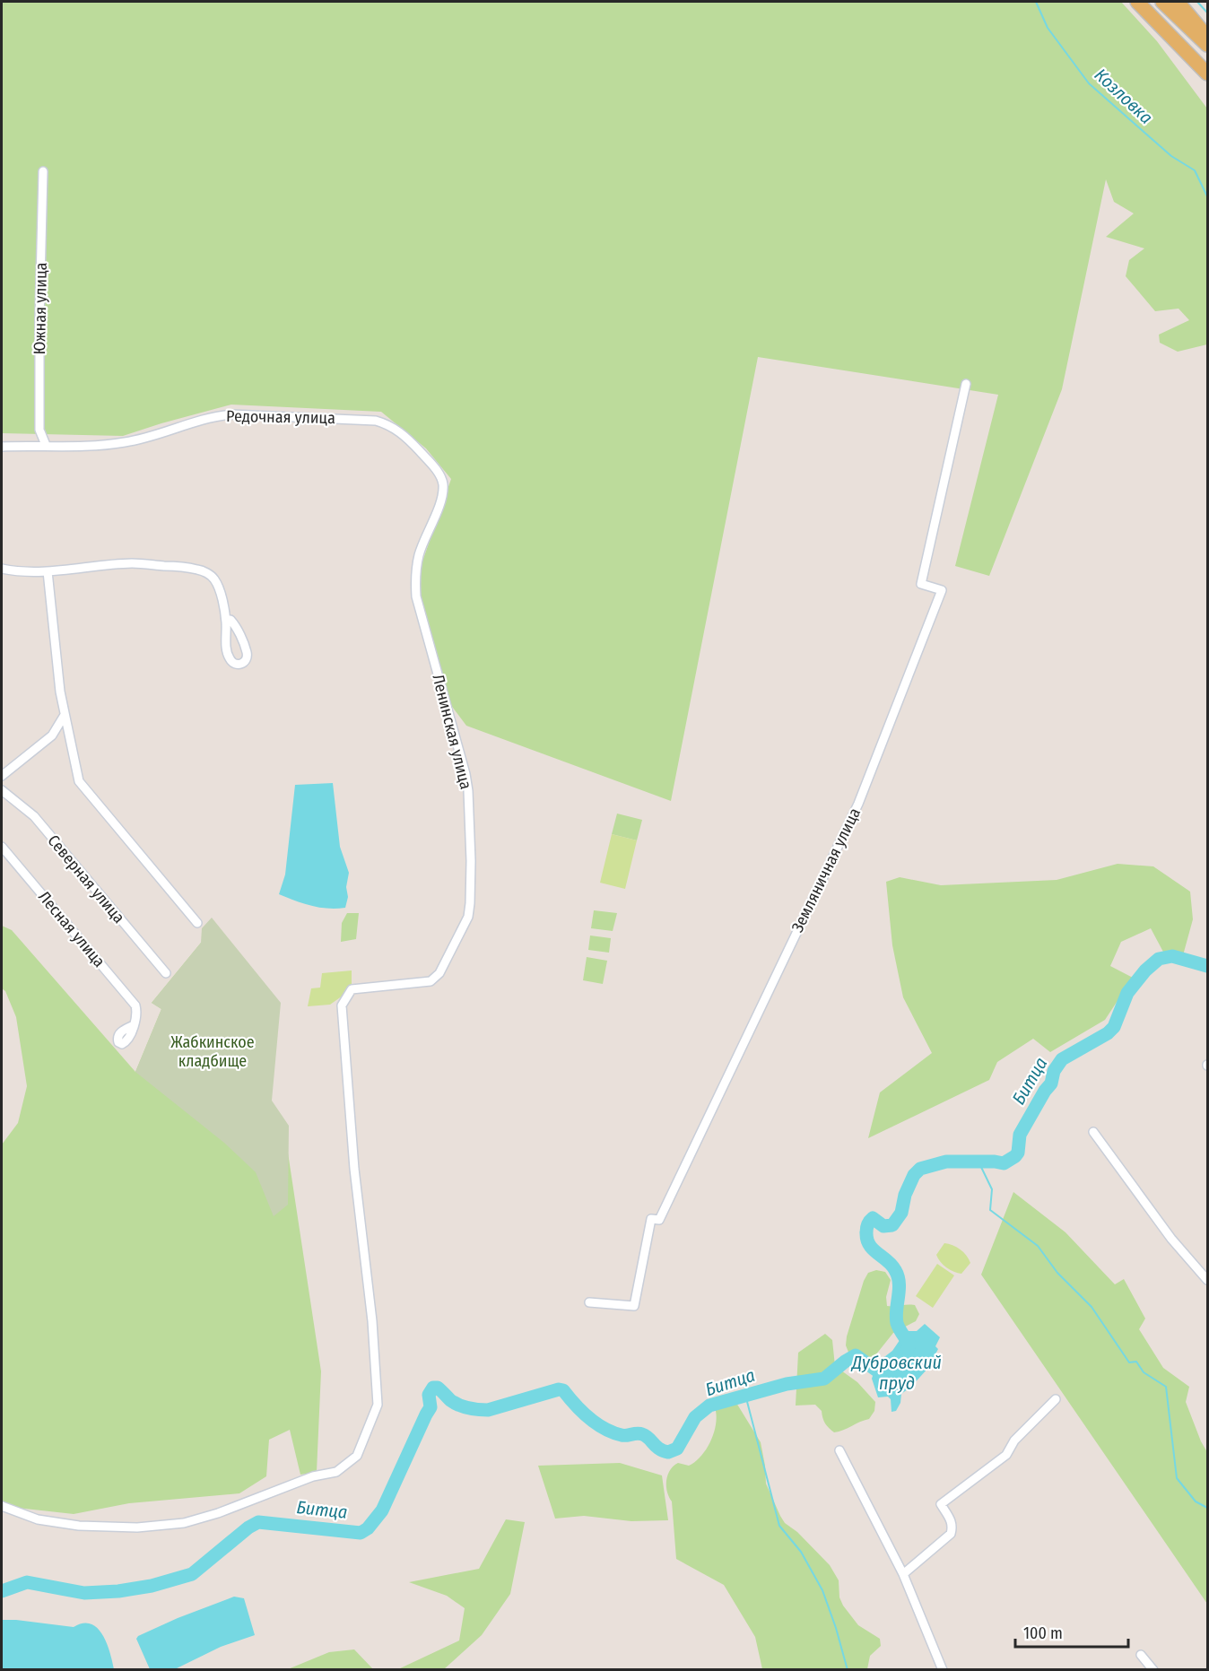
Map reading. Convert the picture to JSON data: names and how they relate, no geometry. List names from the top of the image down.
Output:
{
  "streets": {
    "street": [
      "Южная улица",
      "Редочная улица",
      "Ленинская улица",
      "Земляничная улица",
      "Северная улица",
      "Лесная улица"
    ]
  },
  "crossings": [
    ["Южная улица", "Редочная улица"],
    ["Редочная улица", "Ленинская улица"]
  ],
  "water": ["Козловка", "Битца", "Дубровский пруд"],
  "parks": ["Жабкинское кладбище"],
  "scale_bar": "100 m"
}
